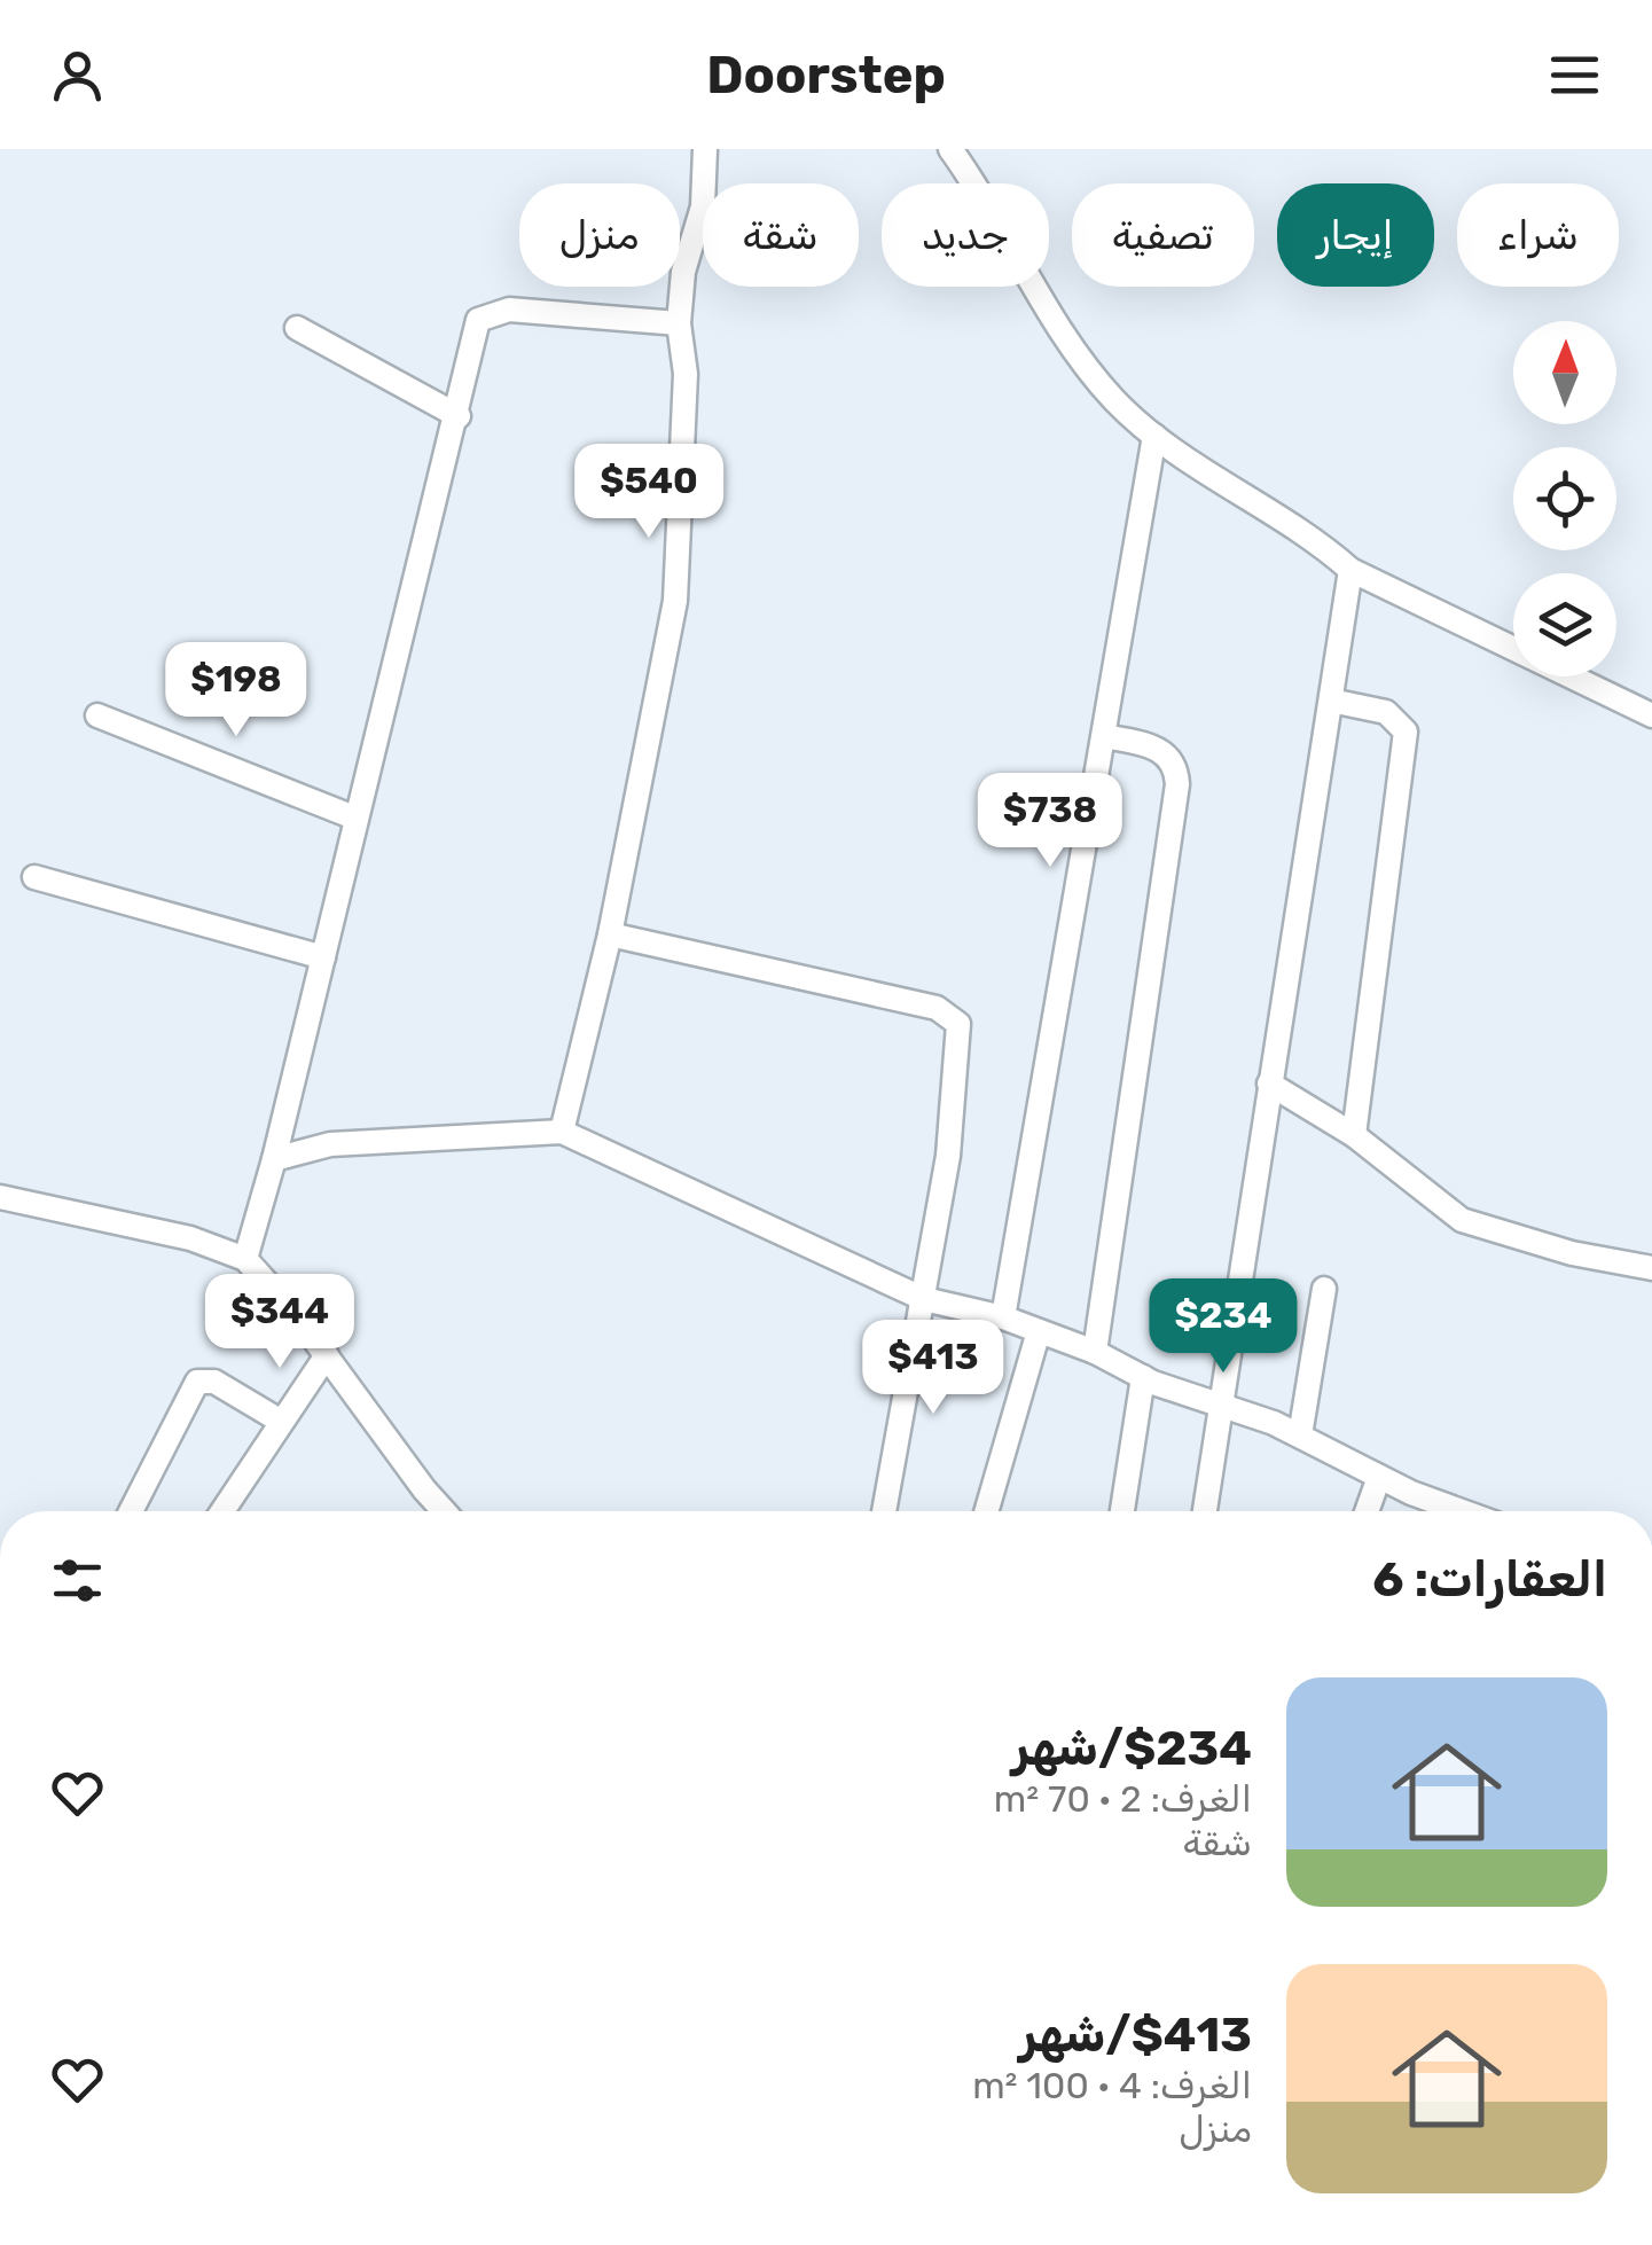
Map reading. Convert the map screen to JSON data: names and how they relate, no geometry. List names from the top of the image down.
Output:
{
  "north": "top",
  "page": {
    "header": "Doorstep",
    "chip": [
      "شراء",
      "إيجار",
      "تصفية",
      "جديد",
      "شقة",
      "منزل"
    ],
    "price": [
      "$540",
      "$198",
      "$738",
      "$344",
      "$234",
      "$413"
    ],
    "heading": "العقارات: 6",
    "list": [
      {
        "name": "$234/شهر",
        "note": "الغرف: 2 · 70 m² · شقة"
      },
      {
        "name": "$413/شهر",
        "note": "الغرف: 4 · 100 m² · منزل"
      }
    ]
  }
}
